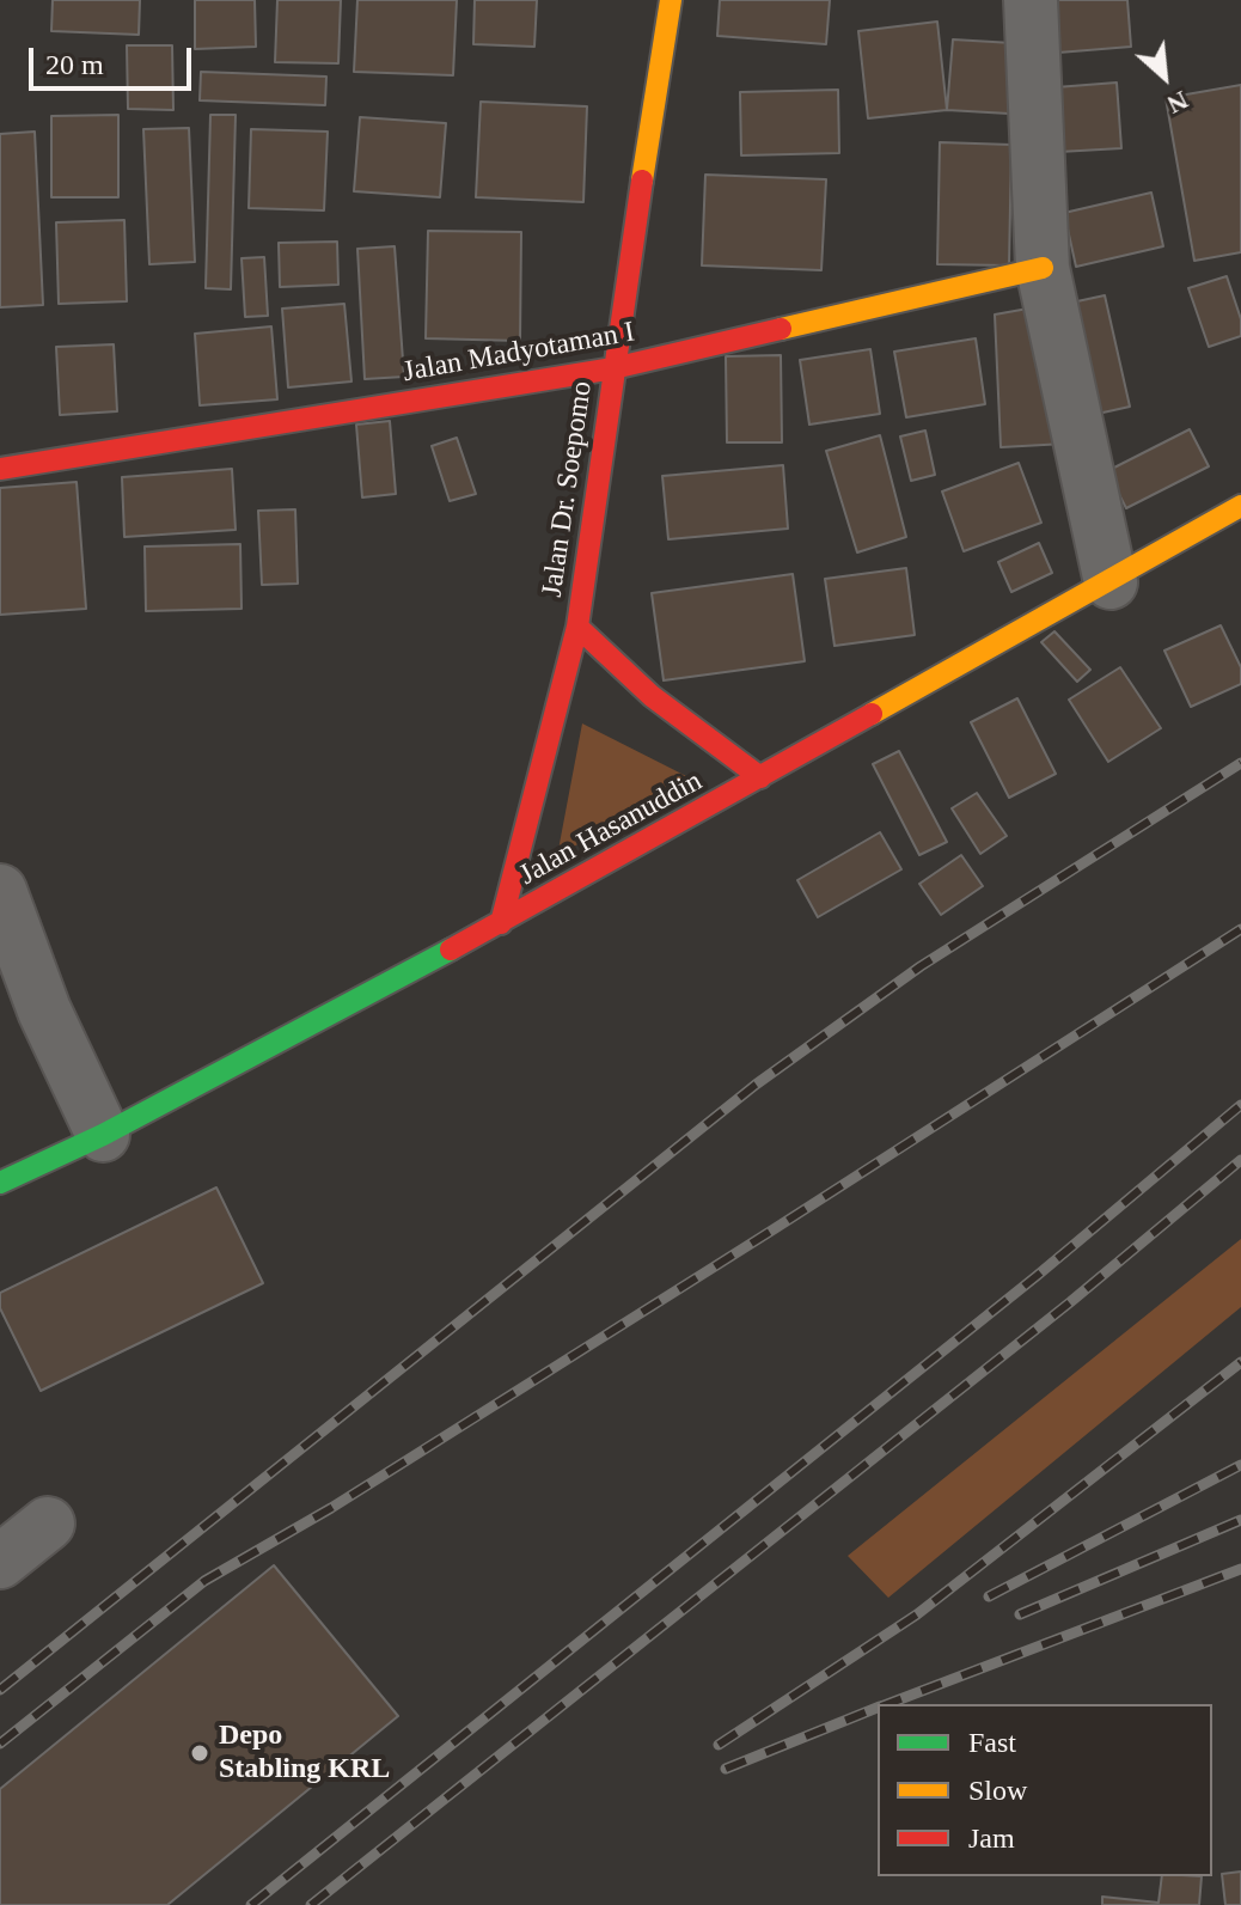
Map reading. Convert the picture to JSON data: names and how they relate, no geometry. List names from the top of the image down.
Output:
{
  "streets": {
    "street": ["Jalan Madyotaman I", "Jalan Dr. Soepomo", "Jalan Hasanuddin"]
  },
  "crossings": [
    ["Jalan Madyotaman I", "Jalan Dr. Soepomo"],
    ["Jalan Dr. Soepomo", "Jalan Hasanuddin"]
  ],
  "places": ["Depo Stabling KRL"],
  "legend": ["Fast", "Slow", "Jam"],
  "scale_bar": "20 m",
  "north": "bottom right"
}
